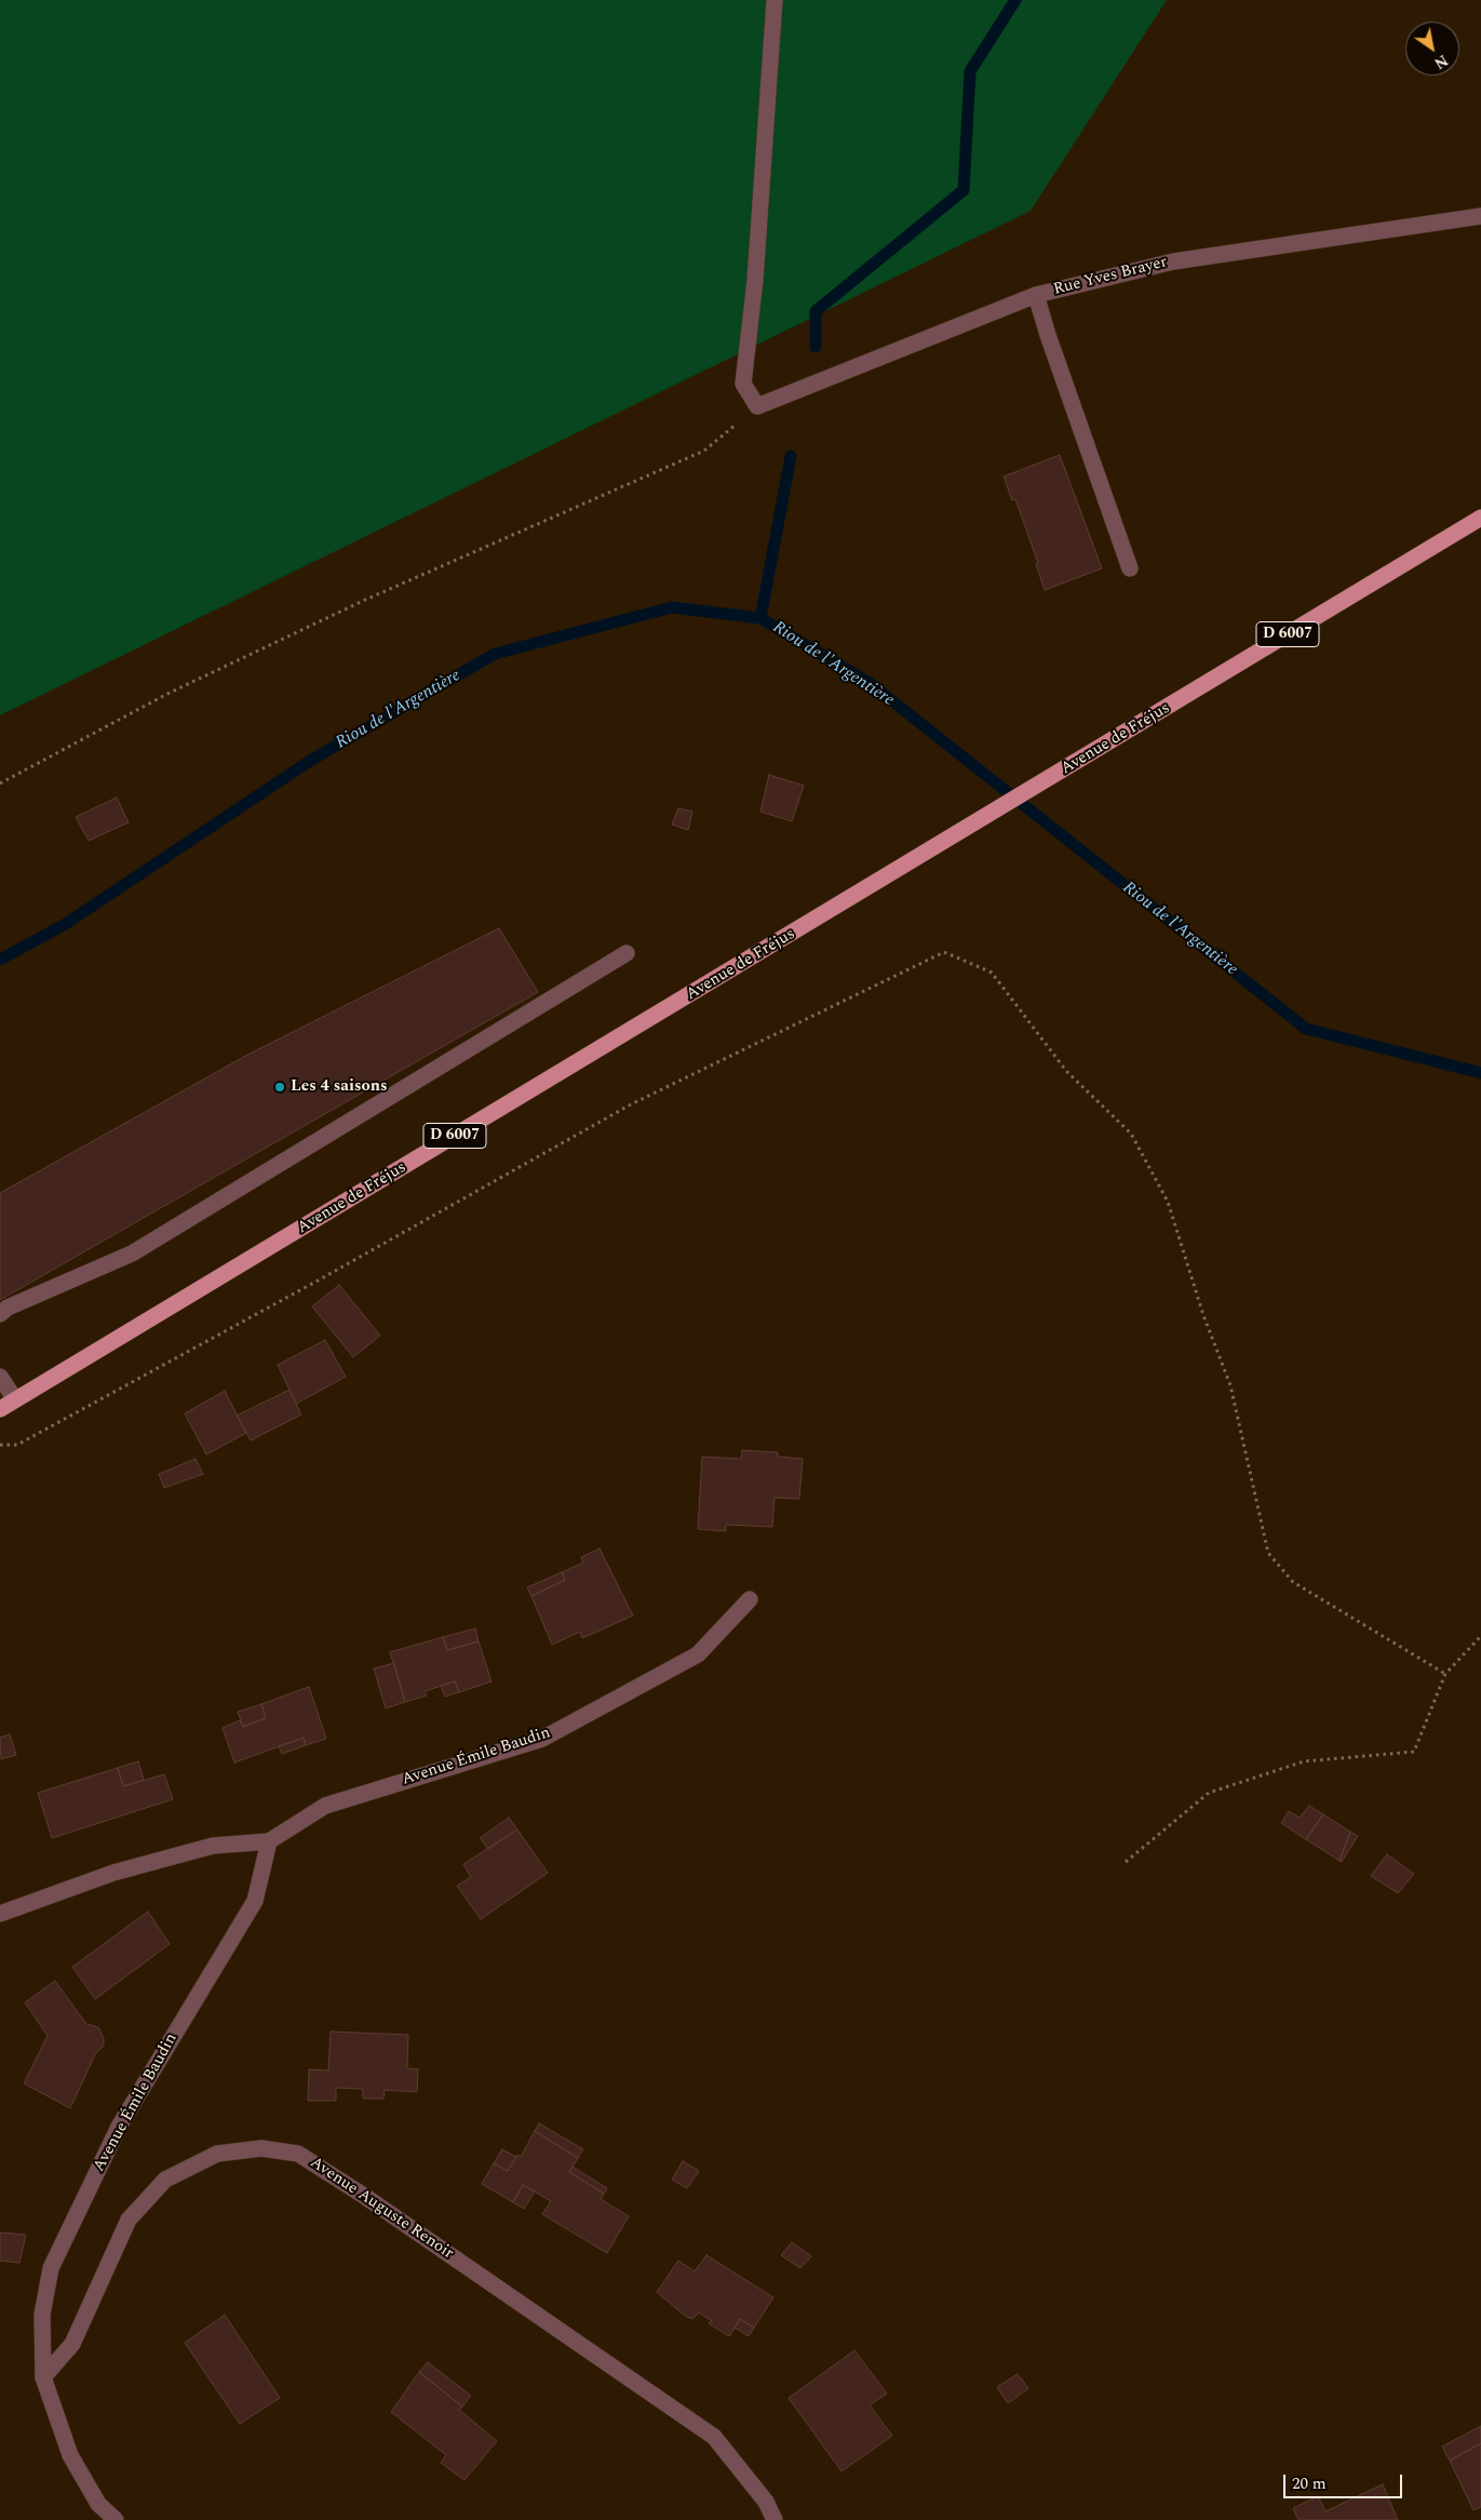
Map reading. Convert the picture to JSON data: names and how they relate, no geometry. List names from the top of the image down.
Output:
{
  "streets": {
    "main road": ["D 6007", "Avenue de Fréjus"],
    "street": ["Rue Yves Brayer", "Avenue Émile Baudin", "Avenue Auguste Renoir"]
  },
  "crossings": [
    ["Avenue Émile Baudin", "Avenue Auguste Renoir"]
  ],
  "water": ["Riou de l'Argentière"],
  "places": ["Les 4 saisons"],
  "scale_bar": "20 m",
  "north": "bottom right"
}
